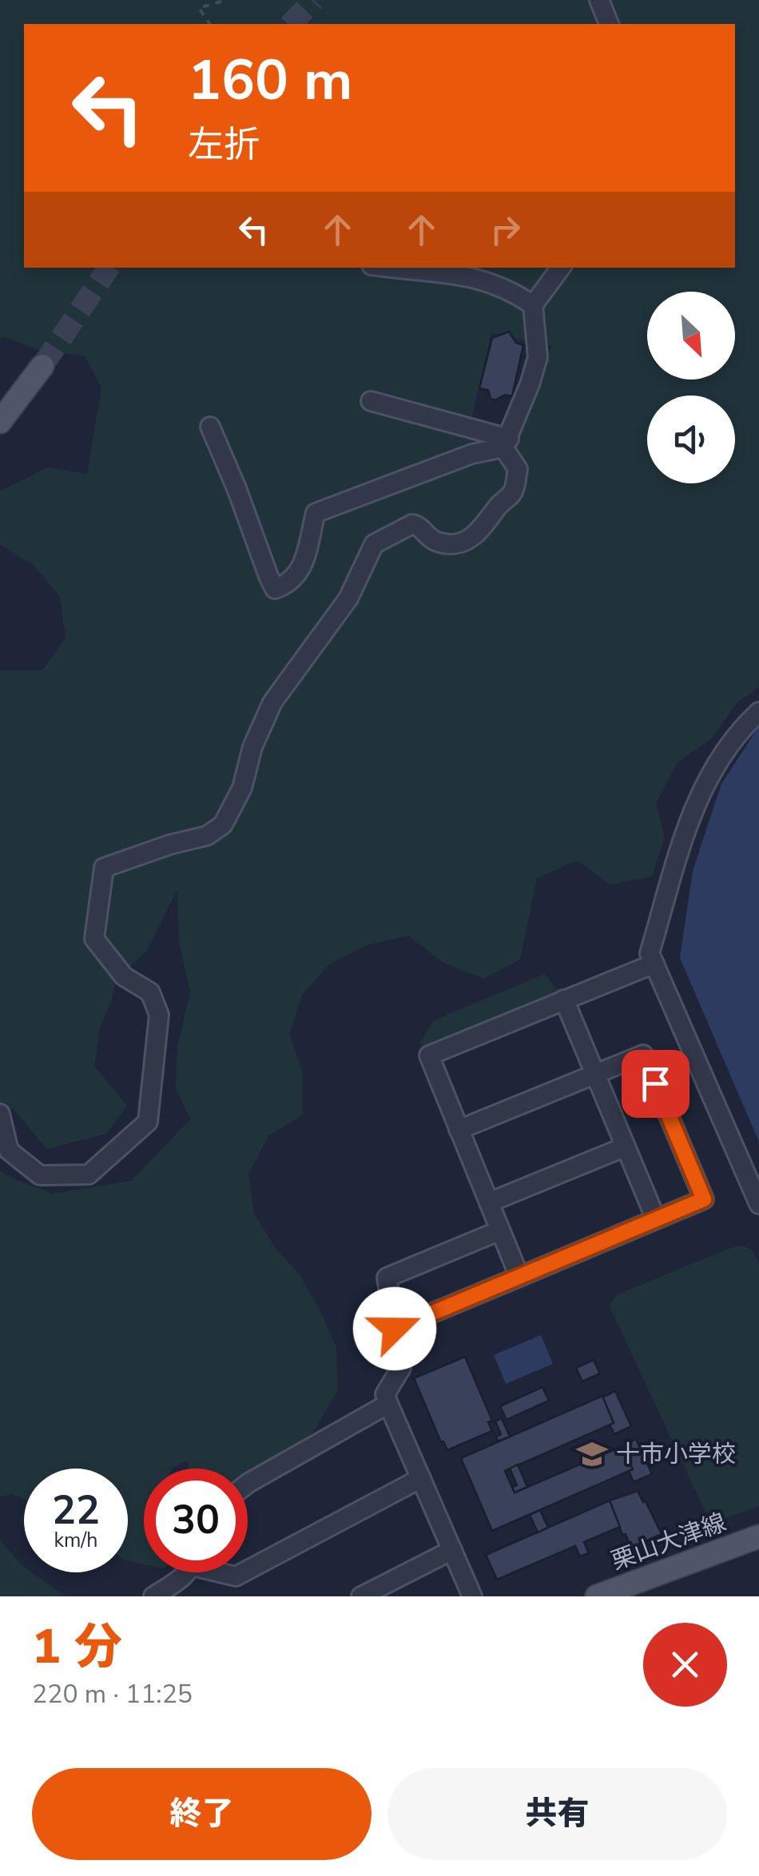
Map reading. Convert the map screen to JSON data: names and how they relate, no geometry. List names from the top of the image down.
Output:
{
  "streets": {
    "main road": ["栗山大津線"]
  },
  "places": {
    "school or university": ["十市小学校"]
  },
  "north": "bottom right",
  "page": {
    "turn": ["160 m", "左折"],
    "speed": "22 km/h",
    "limit": "30",
    "heading": ["1 分", "220 m · 11:25"],
    "buttons": ["終了", "共有"]
  }
}
